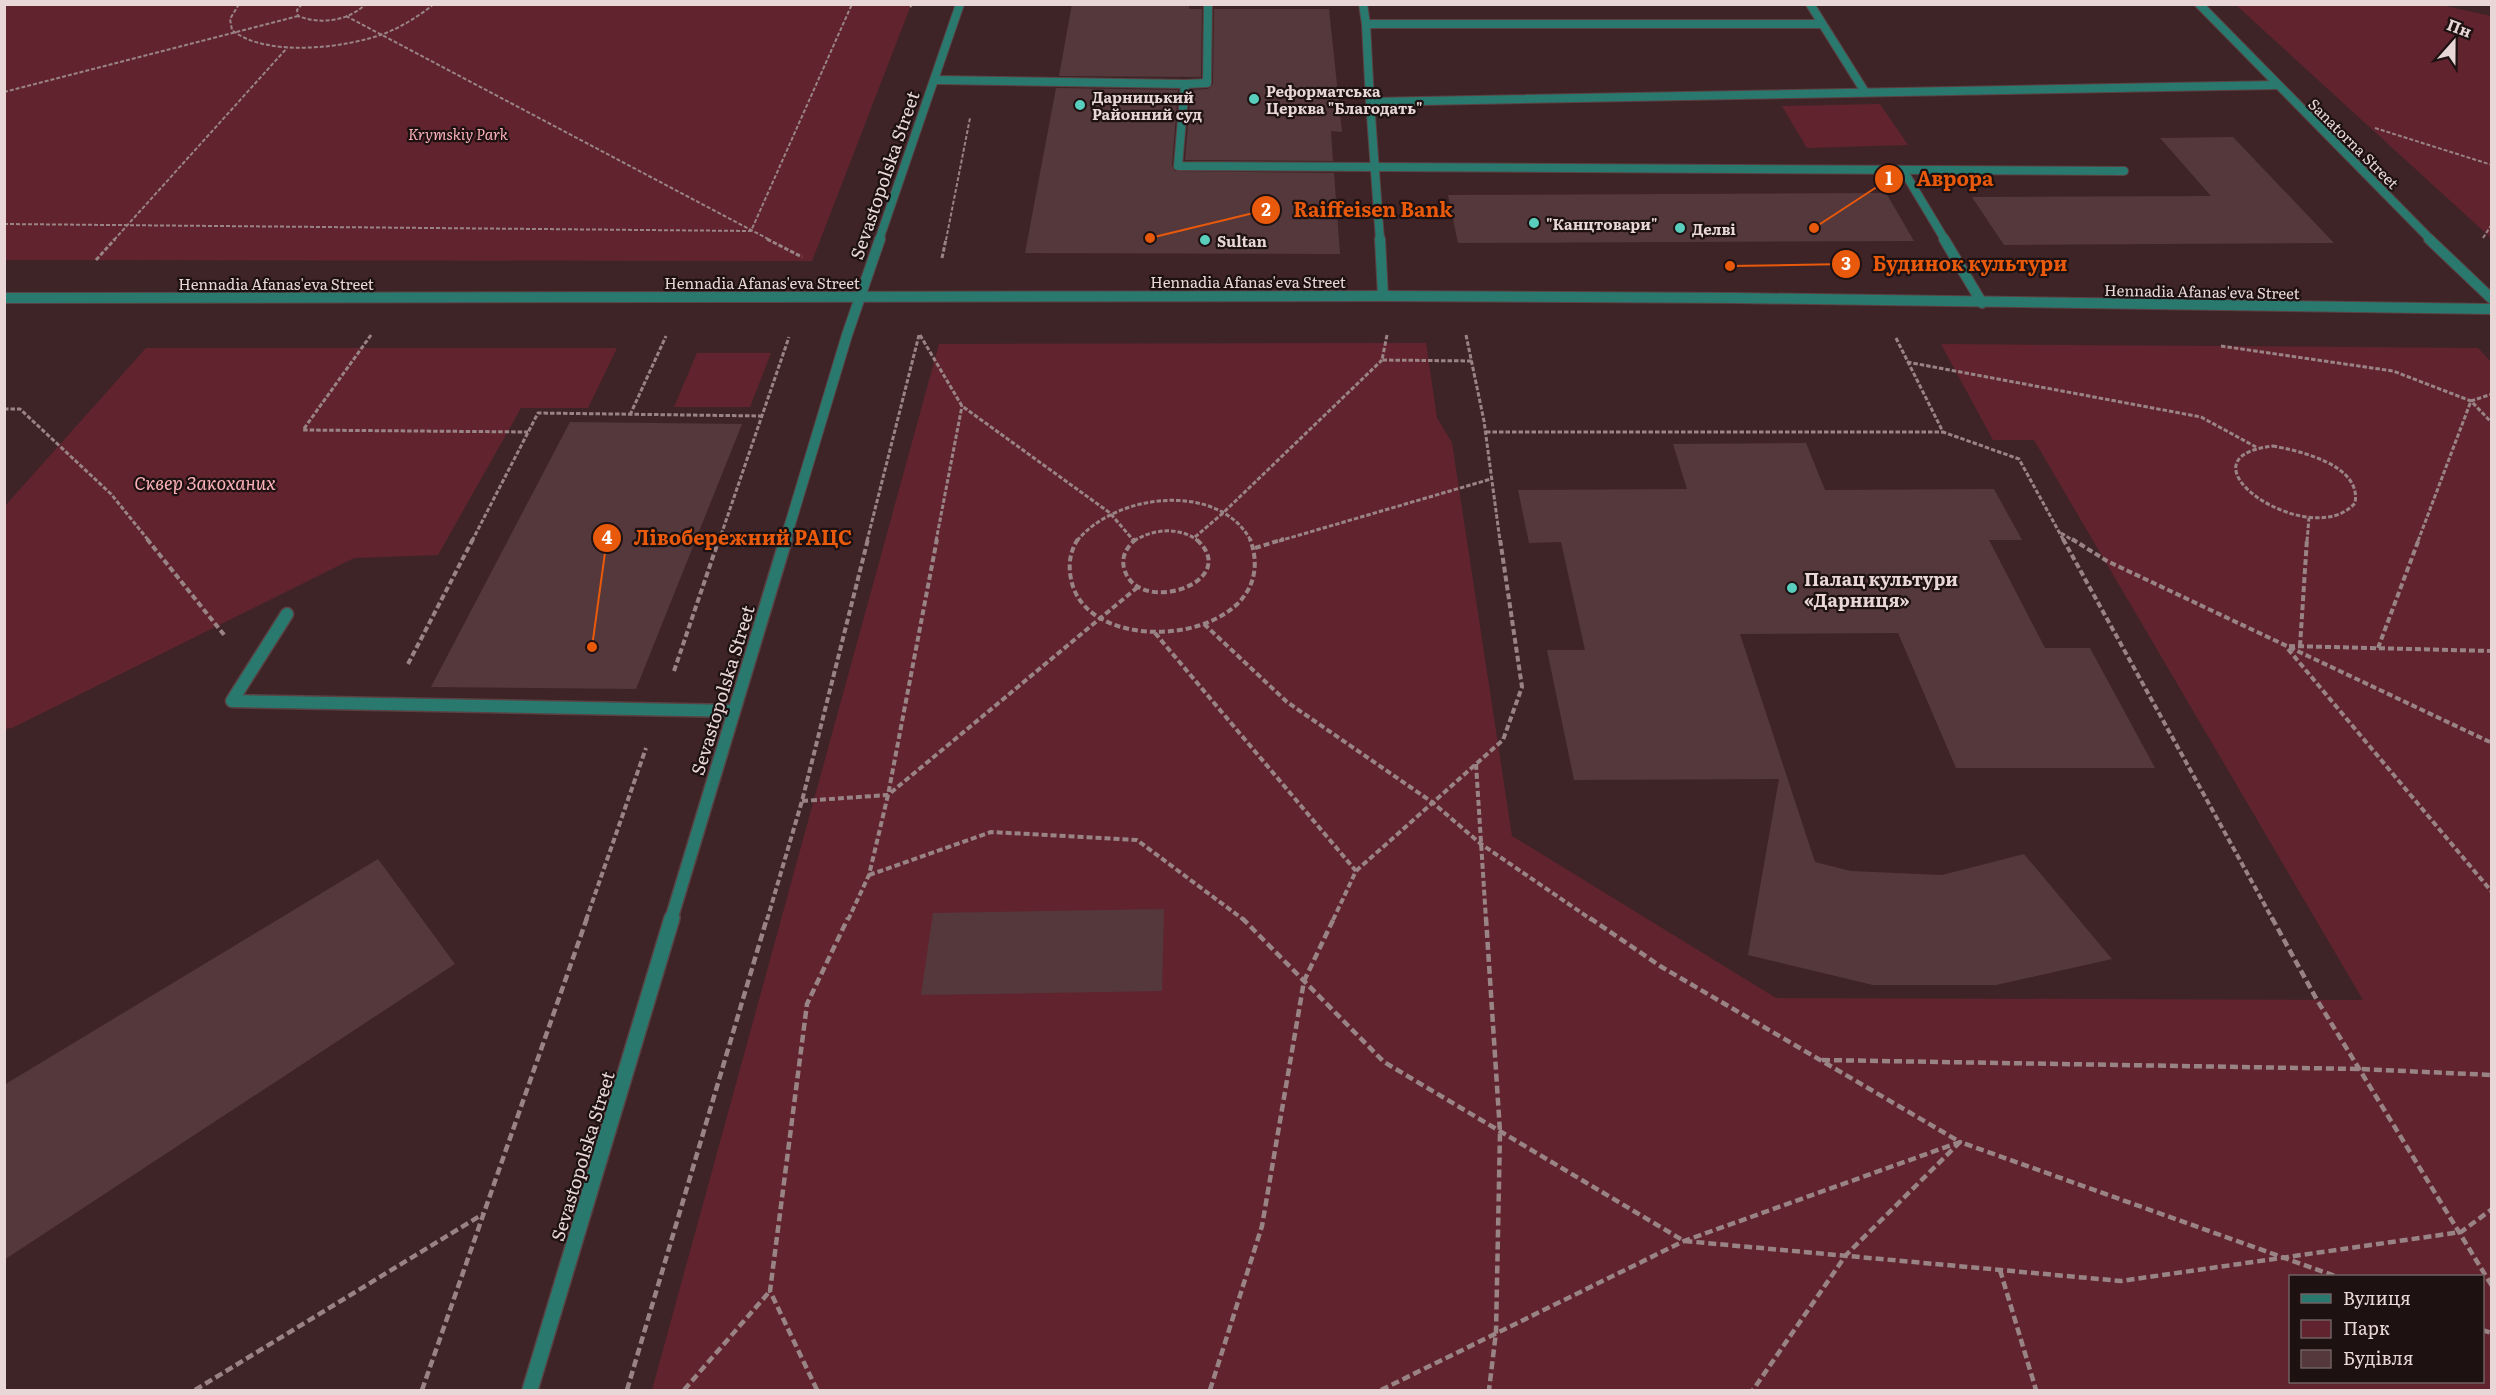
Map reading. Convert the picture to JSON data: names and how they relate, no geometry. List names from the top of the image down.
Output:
{
  "streets": {
    "street": ["Sanatorna Street", "Sevastopolska Street", "Hennadia Afanas'eva Street"]
  },
  "crossings": [
    ["Sevastopolska Street", "Hennadia Afanas'eva Street"]
  ],
  "parks": ["Krymskiy Park", "Сквер Закоханих"],
  "places": [
    "Реформатська Церква \"Благодать\"",
    "Дарницький Районний суд",
    "\"Канцтовари\"",
    "Делві",
    "Аврора",
    "Raiffeisen Bank",
    "Sultan",
    "Будинок культури",
    "Палац культури «Дарниця»",
    "Лівобережний РАЦС"
  ],
  "legend": ["Вулиця", "Парк", "Будівля"],
  "north": "top"
}
